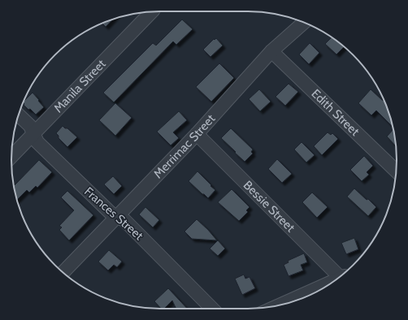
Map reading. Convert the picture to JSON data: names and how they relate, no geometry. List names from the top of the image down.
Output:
{
  "streets": {
    "street": [
      "Manila Street",
      "Edith Street",
      "Merrimac Street",
      "Bessie Street",
      "Frances Street"
    ]
  },
  "crossings": [
    ["Manila Street", "Frances Street"],
    ["Edith Street", "Merrimac Street"],
    ["Merrimac Street", "Bessie Street"],
    ["Merrimac Street", "Frances Street"]
  ]
}
